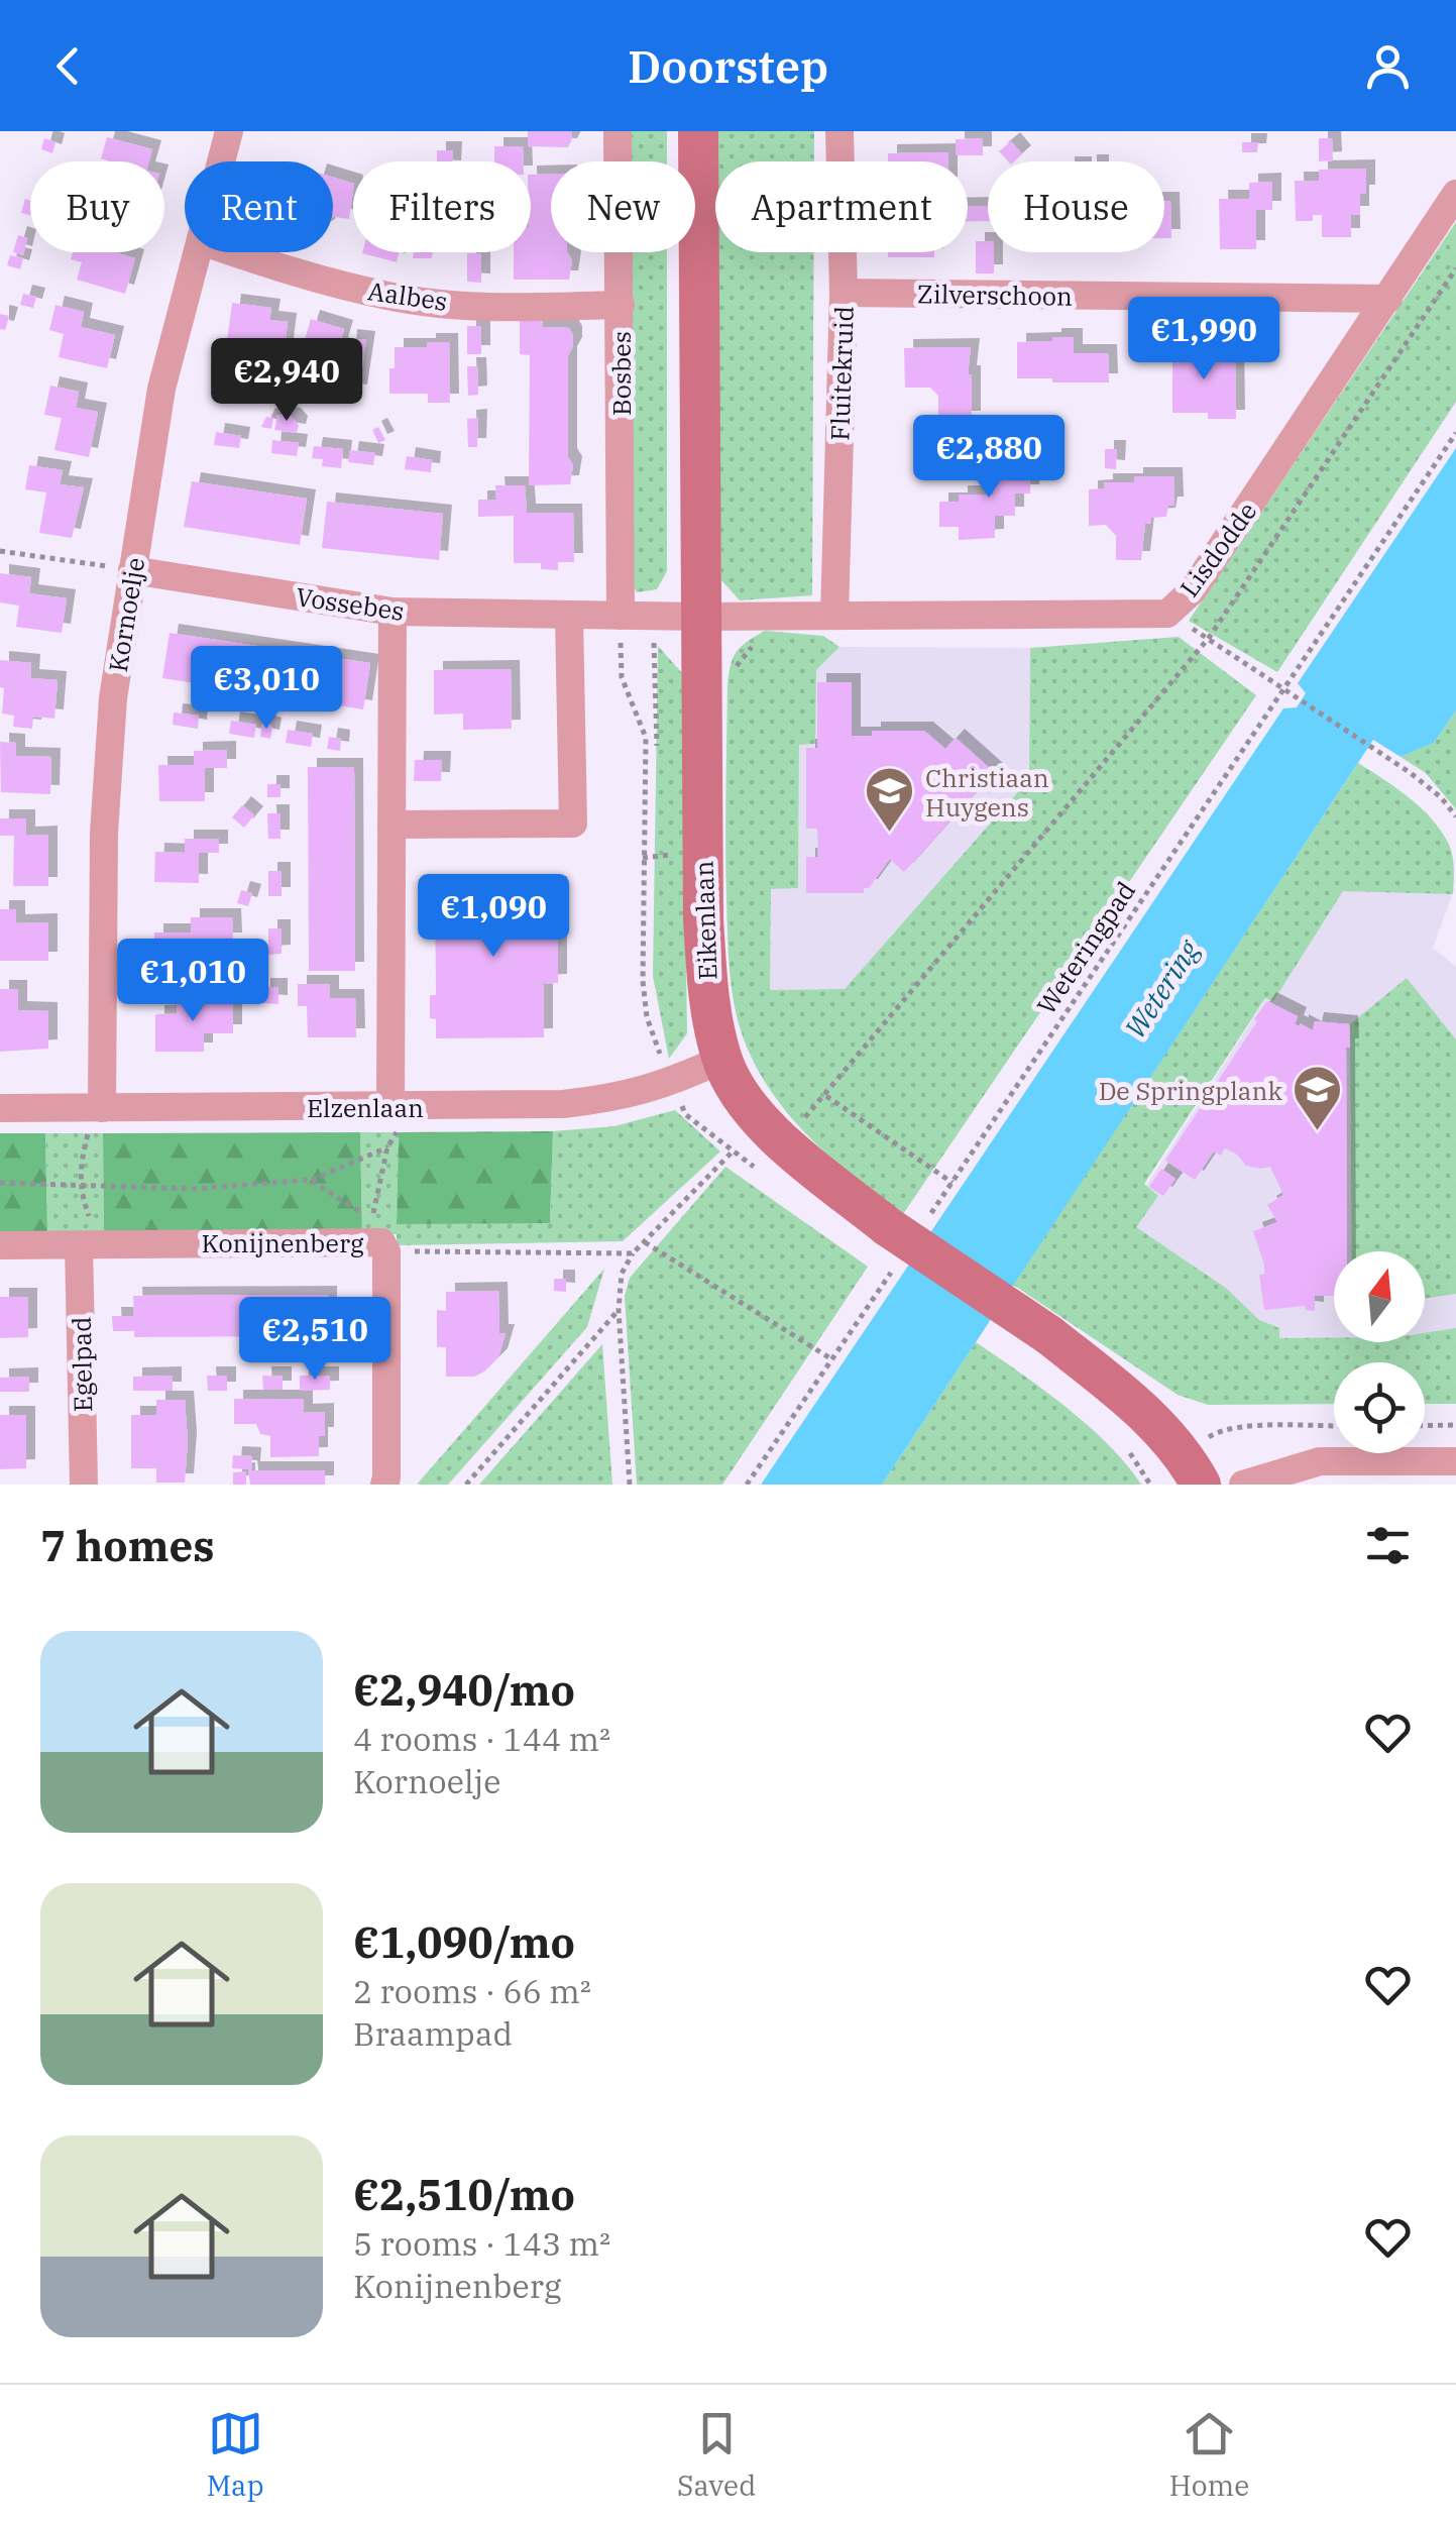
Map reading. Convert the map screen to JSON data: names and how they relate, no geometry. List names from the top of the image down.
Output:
{
  "streets": {
    "street": [
      "Zilverschoon",
      "Aalbes",
      "Bosbes",
      "Fluitekruid",
      "Lisdodde",
      "Vossebes",
      "Kornoelje",
      "Eikenlaan",
      "Elzenlaan",
      "Konijnenberg",
      "Egelpad"
    ],
    "path": ["Weteringpad"]
  },
  "crossings": [
    ["Zilverschoon", "Fluitekruid"],
    ["Zilverschoon", "Lisdodde"],
    ["Aalbes", "Bosbes"],
    ["Bosbes", "Vossebes"],
    ["Fluitekruid", "Lisdodde"],
    ["Lisdodde", "Vossebes"],
    ["Lisdodde", "Eikenlaan"],
    ["Vossebes", "Kornoelje"],
    ["Vossebes", "Eikenlaan"],
    ["Kornoelje", "Elzenlaan"],
    ["Eikenlaan", "Elzenlaan"],
    ["Konijnenberg", "Egelpad"]
  ],
  "water": ["Wetering"],
  "places": {
    "school or university": ["Christiaan Huygens", "De Springplank"]
  },
  "north": "top",
  "page": {
    "header": "Doorstep",
    "chip": [
      "Buy",
      "Rent",
      "Filters",
      "New",
      "Apartment",
      "House"
    ],
    "price": [
      "€1,990",
      "€2,940",
      "€2,880",
      "€3,010",
      "€1,090",
      "€1,010",
      "€2,510"
    ],
    "heading": "7 homes",
    "list": [
      {
        "name": "€2,940/mo",
        "note": "4 rooms · 144 m² · Kornoelje"
      },
      {
        "name": "€1,090/mo",
        "note": "2 rooms · 66 m² · Braampad"
      },
      {
        "name": "€2,510/mo",
        "note": "5 rooms · 143 m² · Konijnenberg"
      }
    ],
    "tabs": ["Map", "Saved", "Home"]
  }
}
